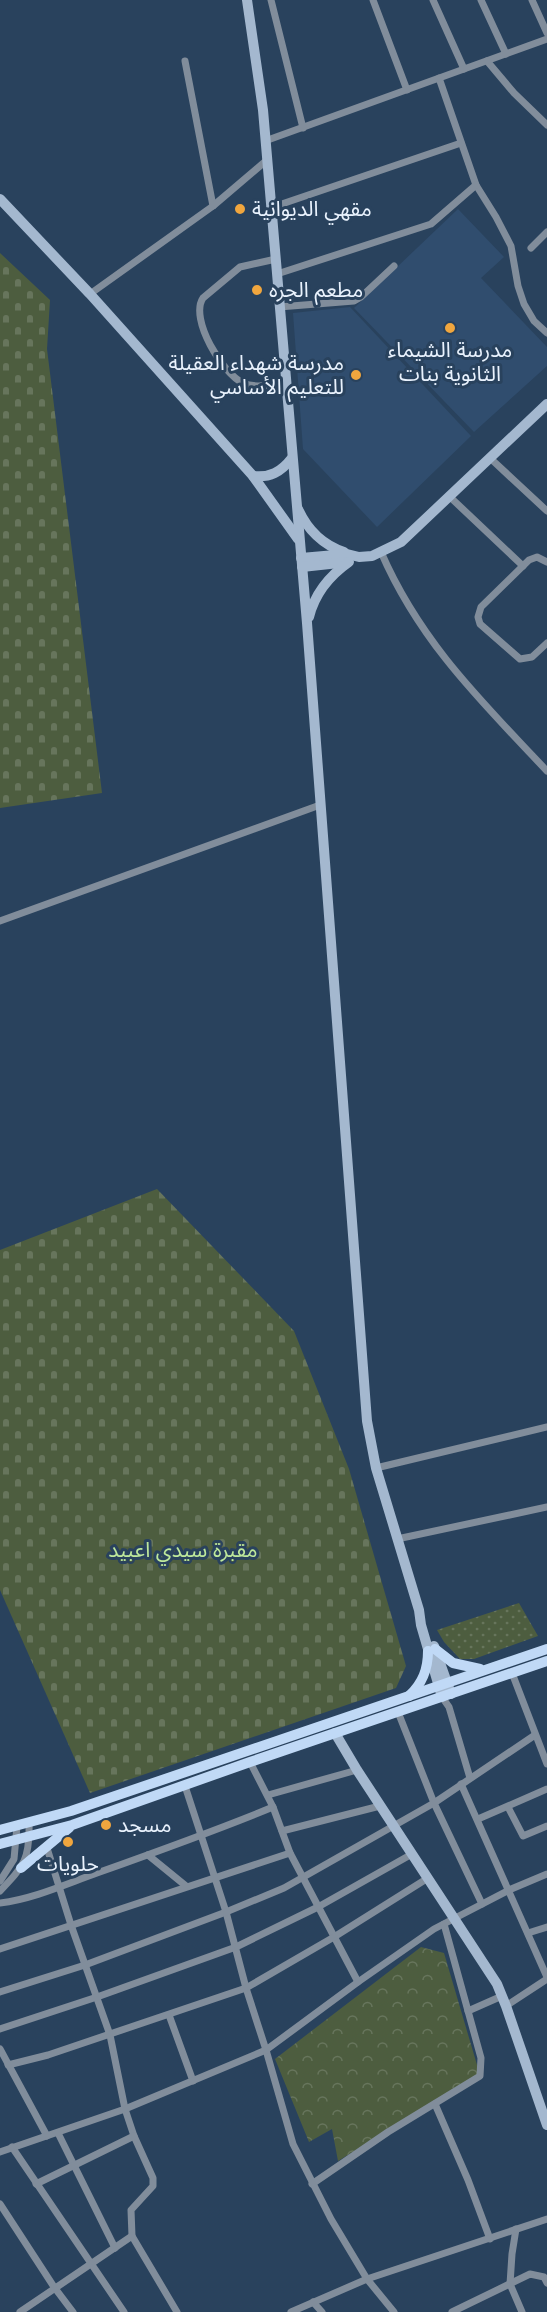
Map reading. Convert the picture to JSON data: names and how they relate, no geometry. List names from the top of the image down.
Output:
{
  "parks": ["مقبرة سيدي اعبيد"],
  "places": [
    "مقهي الديوانية",
    "مطعم الجره",
    "مدرسة الشيماء الثانوية بنات",
    "مدرسة شهداء العقيلة للتعليم الأساسي",
    "مسجد",
    "حلويات"
  ]
}
